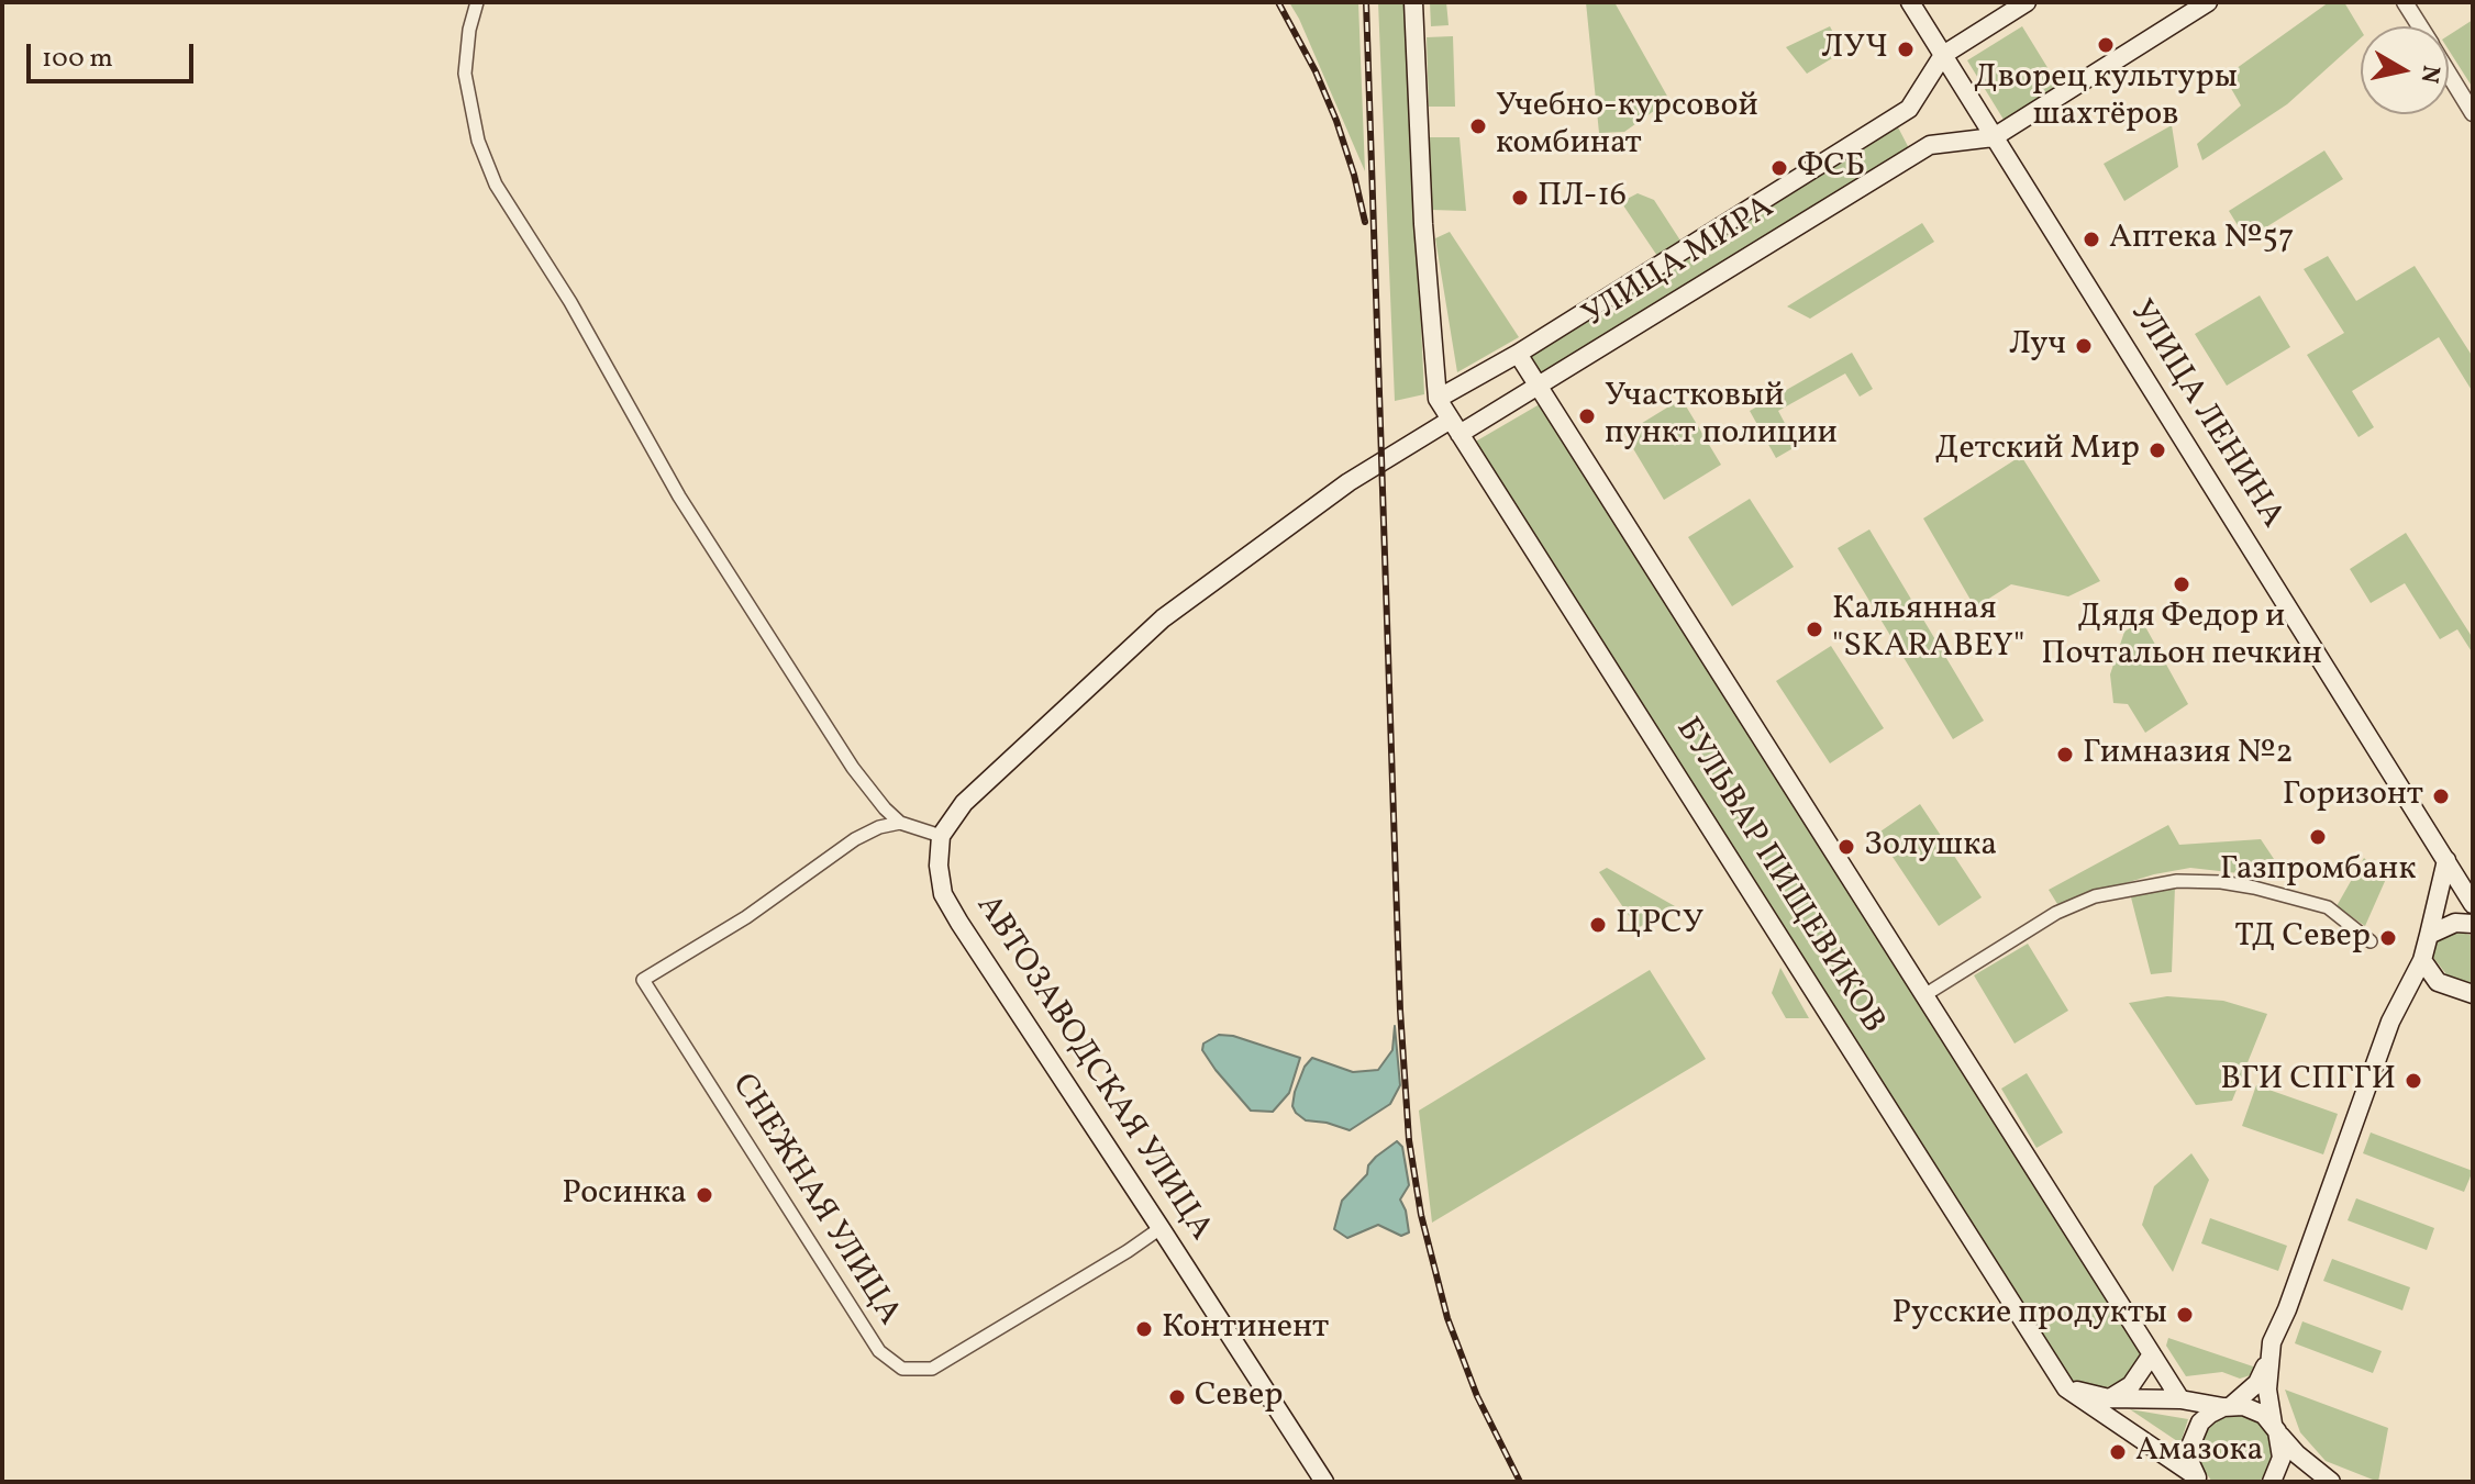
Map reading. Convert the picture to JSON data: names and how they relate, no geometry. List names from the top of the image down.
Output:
{
  "streets": {
    "main road": [
      "УЛИЦА МИРА",
      "УЛИЦА ЛЕНИНА",
      "БУЛЬВАР ПИЩЕВИКОВ",
      "АВТОЗАВОДСКАЯ УЛИЦА"
    ],
    "street": ["СНЕЖНАЯ УЛИЦА"]
  },
  "crossings": [
    ["УЛИЦА МИРА", "УЛИЦА ЛЕНИНА"],
    ["УЛИЦА МИРА", "БУЛЬВАР ПИЩЕВИКОВ"],
    ["АВТОЗАВОДСКАЯ УЛИЦА", "СНЕЖНАЯ УЛИЦА"]
  ],
  "places": [
    "Дворец культуры шахтёров",
    "ЛУЧ",
    "Учебно-курсовой комбинат",
    "ФСБ",
    "ПЛ-16",
    "Аптека №57",
    "Луч",
    "Участковый пункт полиции",
    "Детский Мир",
    "Дядя Федор и Почтальон печкин",
    "Кальянная \"SKARABEY\"",
    "Гимназия №2",
    "Горизонт",
    "Газпромбанк",
    "Золушка",
    "ЦРСУ",
    "ТД Север",
    "ВГИ СПГГИ",
    "Росинка",
    "Русские продукты",
    "Континент",
    "Север",
    "Амазока"
  ],
  "scale_bar": "100 m",
  "north": "right"
}
